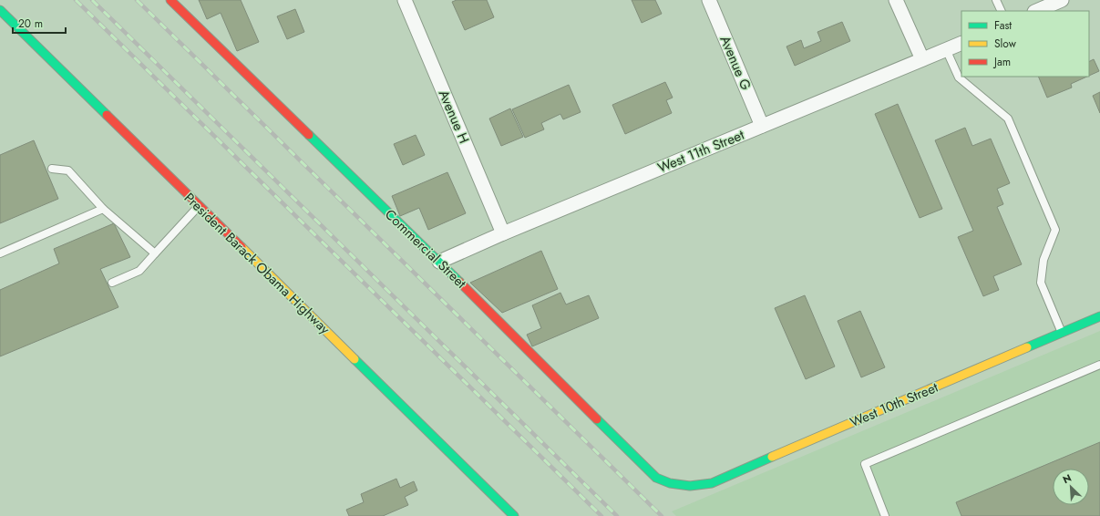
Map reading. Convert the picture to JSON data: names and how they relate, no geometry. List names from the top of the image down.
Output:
{
  "streets": {
    "street": [
      "Avenue G",
      "Avenue H",
      "West 11th Street",
      "Commercial Street",
      "President Barack Obama Highway",
      "West 10th Street"
    ]
  },
  "crossings": [
    ["Avenue G", "West 11th Street"],
    ["Avenue H", "West 11th Street"],
    ["West 11th Street", "Commercial Street"],
    ["Commercial Street", "West 10th Street"]
  ],
  "legend": ["Fast", "Slow", "Jam"],
  "scale_bar": "20 m",
  "north": "top left"
}
